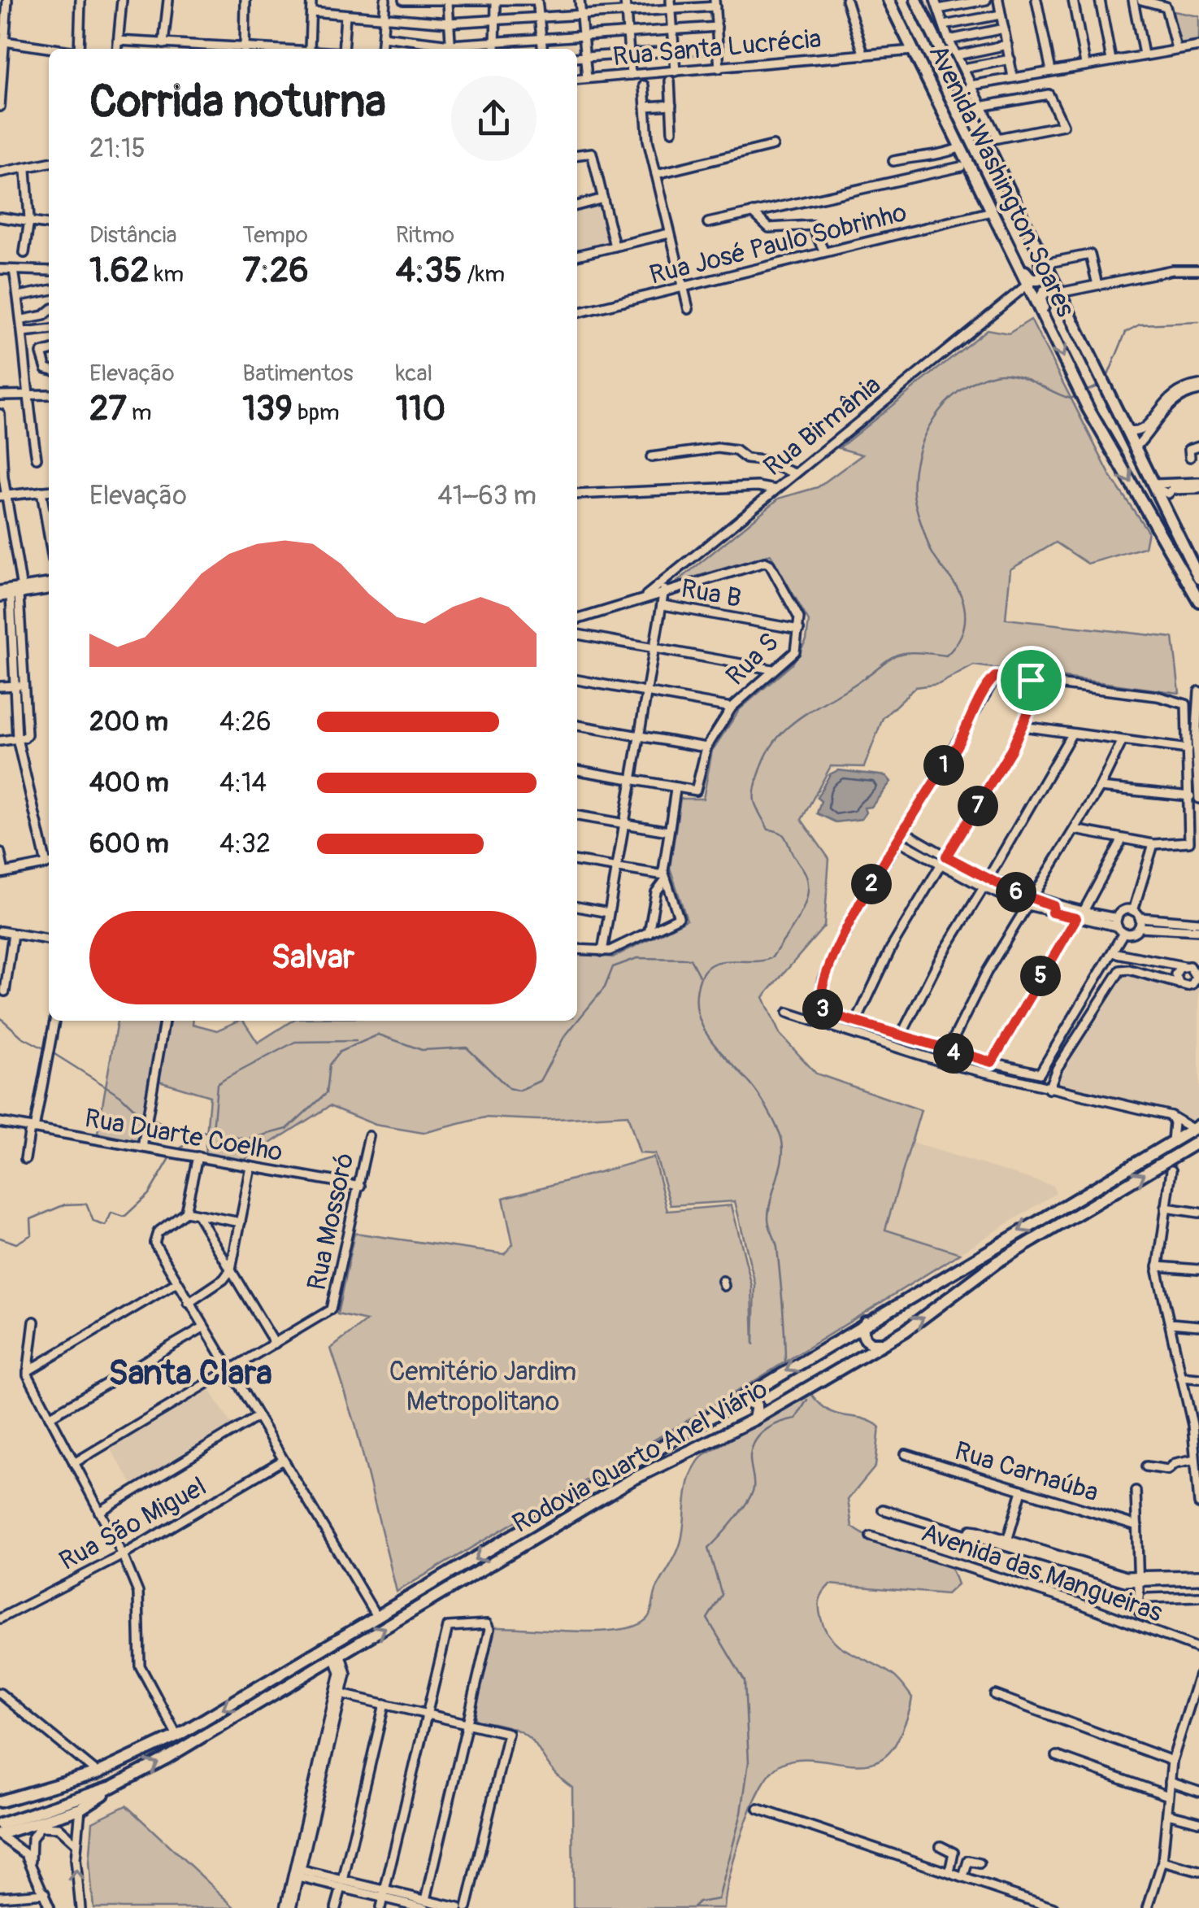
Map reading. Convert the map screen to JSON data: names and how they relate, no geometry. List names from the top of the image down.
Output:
{
  "streets": {
    "highway": ["Avenida Washington Soares", "Rodovia Quarto Anel Viário"],
    "street": [
      "Rua Santa Lucrécia",
      "Rua José Paulo Sobrinho",
      "Rua Birmânia",
      "Rua B",
      "Rua S",
      "Rua Duarte Coelho",
      "Rua Mossoró",
      "Rua Carnaúba",
      "Rua São Miguel",
      "Avenida das Mangueiras"
    ]
  },
  "crossings": [
    ["Rua Santa Lucrécia", "Avenida Washington Soares"],
    ["Avenida Washington Soares", "Rua José Paulo Sobrinho"],
    ["Avenida Washington Soares", "Rua Birmânia"],
    ["Rua B", "Rua S"],
    ["Rua Duarte Coelho", "Rua Mossoró"],
    ["Rua Carnaúba", "Avenida das Mangueiras"]
  ],
  "districts": ["Santa Clara"],
  "parks": ["Cemitério Jardim Metropolitano"],
  "page": {
    "heading": ["Corrida noturna", "21:15"],
    "stats": [
      ["Distância", "1.62 km"],
      ["Tempo", "7:26"],
      ["Ritmo", "4:35 /km"],
      ["Elevação", "27 m"],
      ["Batimentos", "139 bpm"],
      ["kcal", "110"]
    ],
    "chart": ["Elevação", "41–63 m"],
    "list": [
      {
        "name": "200 m",
        "note": "4:26"
      },
      {
        "name": "400 m",
        "note": "4:14"
      },
      {
        "name": "600 m",
        "note": "4:32"
      }
    ],
    "pins": [
      "1",
      "7",
      "2",
      "6",
      "5",
      "3",
      "4"
    ],
    "buttons": "Salvar"
  }
}
